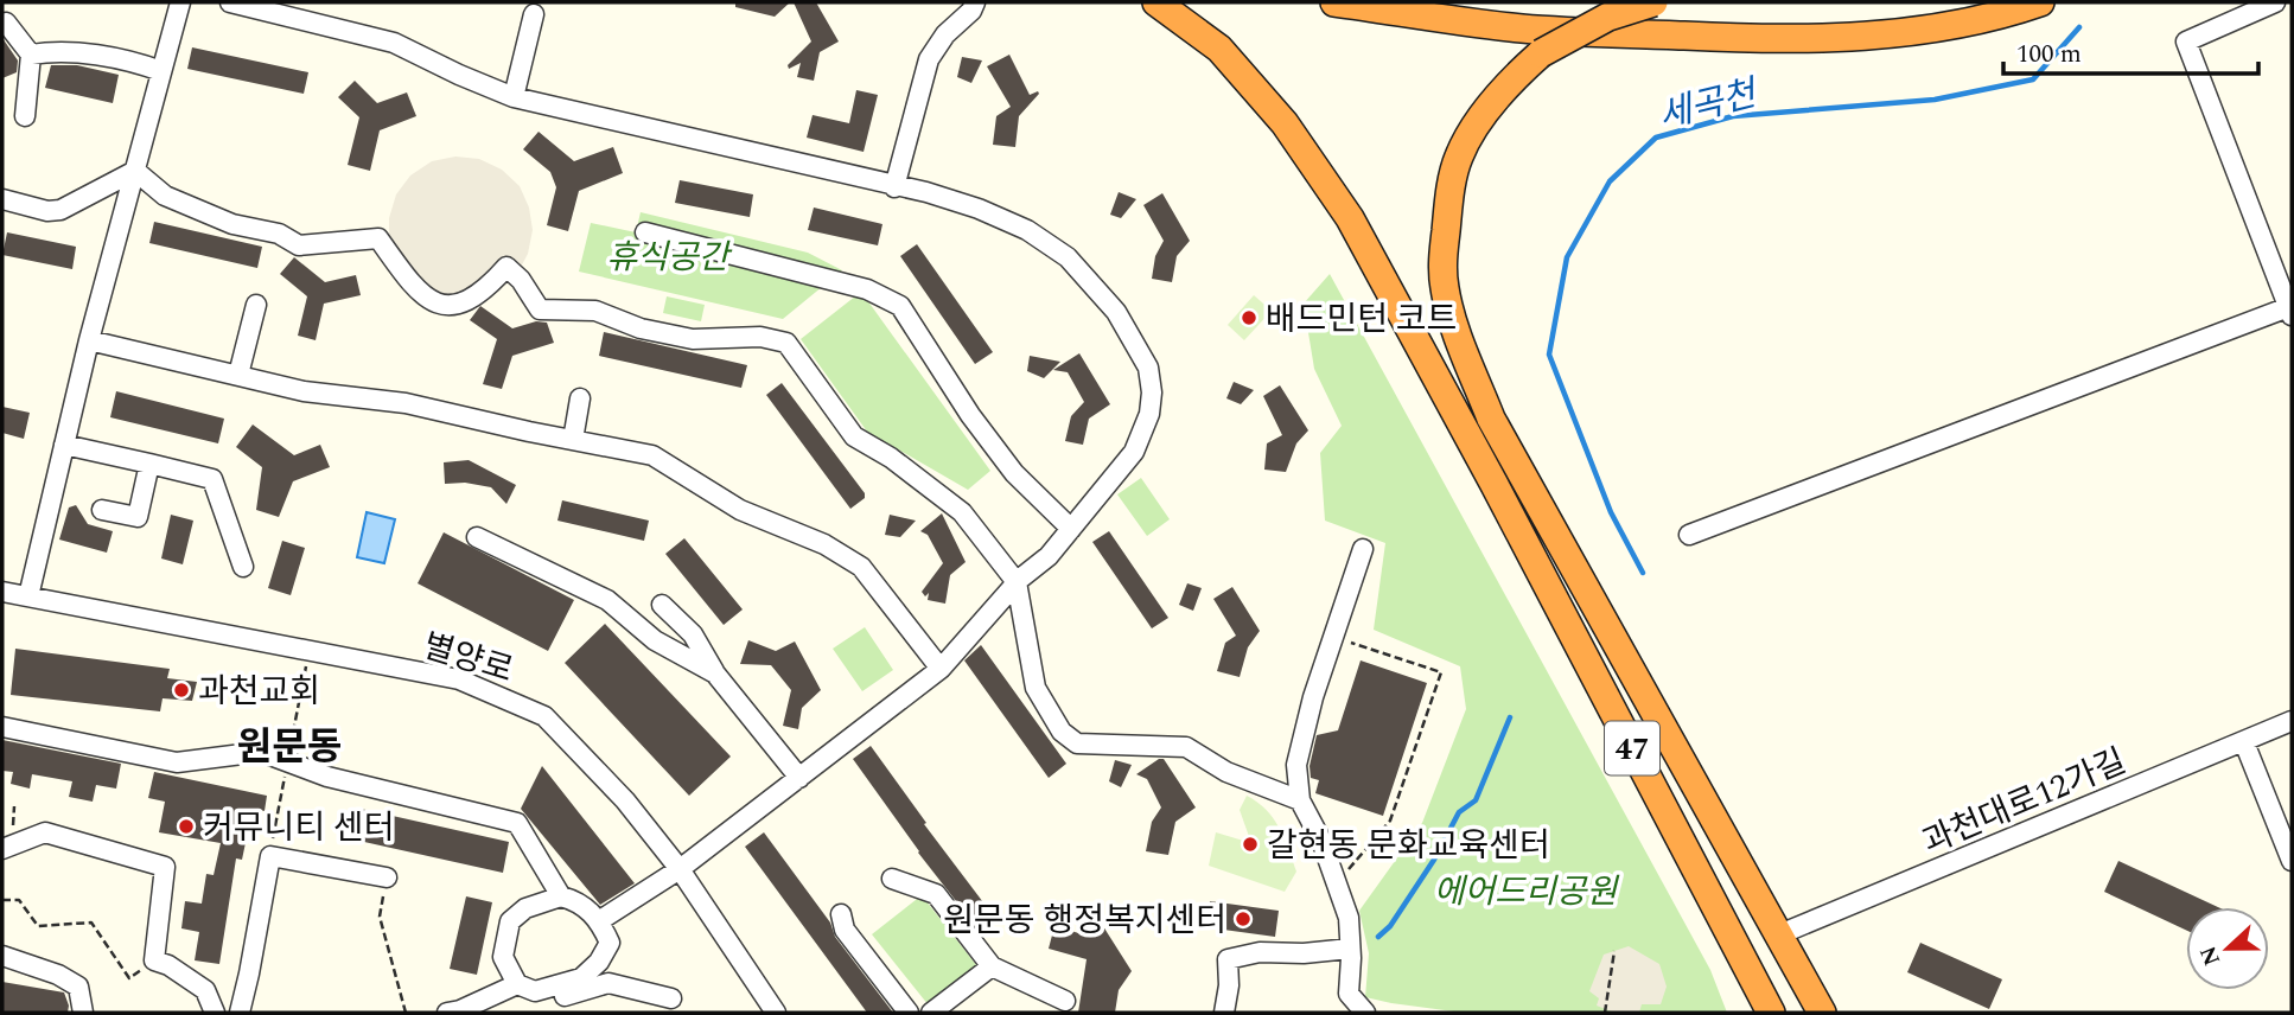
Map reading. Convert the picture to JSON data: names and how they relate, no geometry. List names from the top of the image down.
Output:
{
  "streets": {
    "highway": ["47"],
    "street": ["별양로", "과천대로12가길"]
  },
  "districts": ["원문동"],
  "water": ["세곡천"],
  "parks": ["휴식공간", "에어드리공원"],
  "places": [
    "배드민턴 코트",
    "과천교회",
    "커뮤니티 센터",
    "갈현동 문화교육센터",
    "원문동 행정복지센터"
  ],
  "scale_bar": "100 m",
  "north": "left"
}
